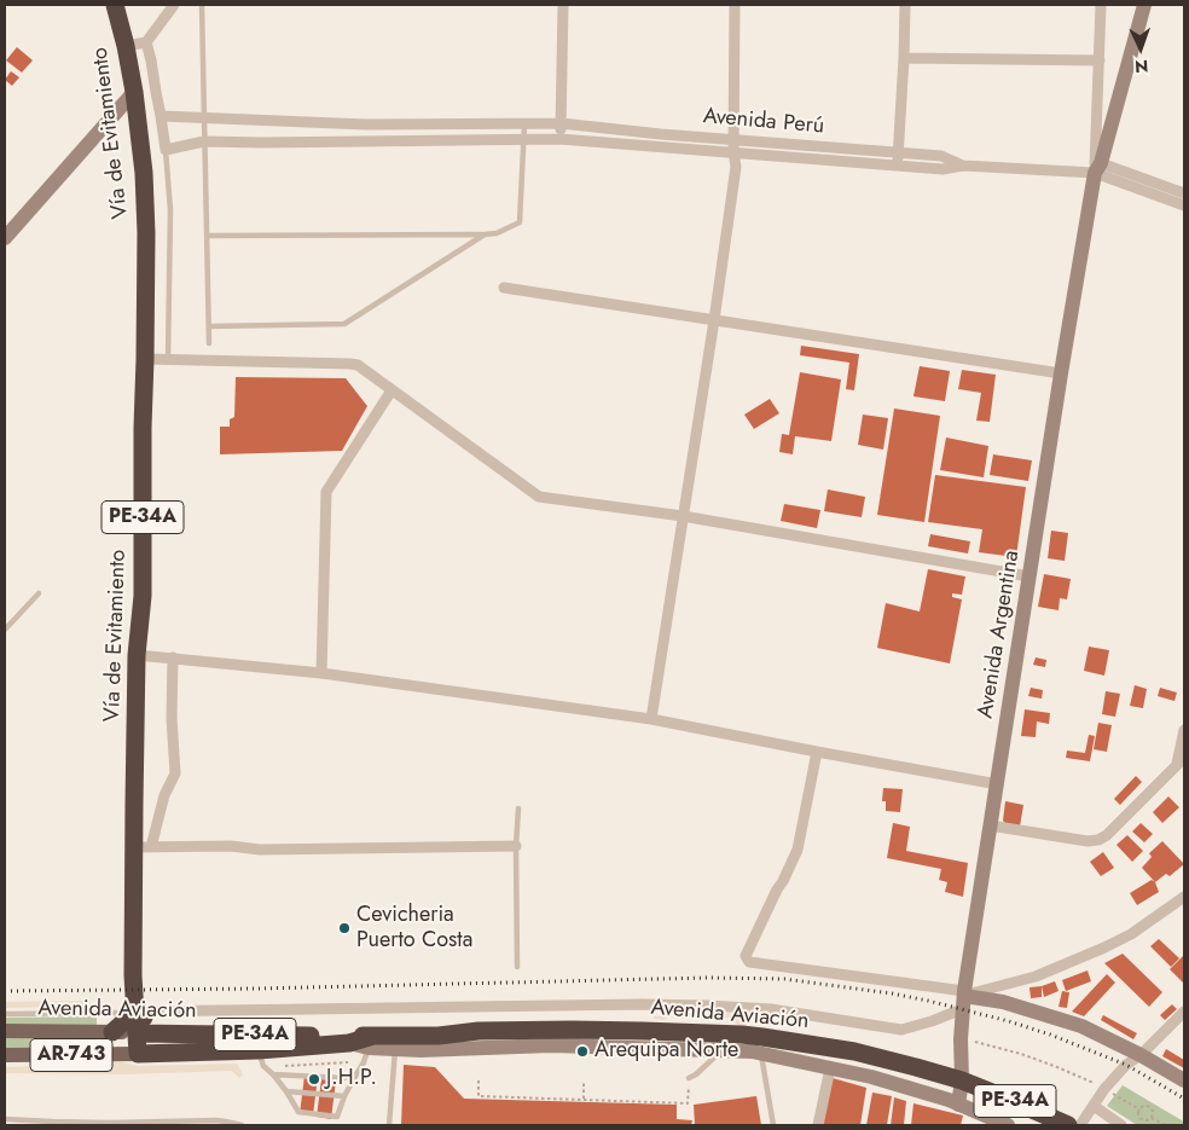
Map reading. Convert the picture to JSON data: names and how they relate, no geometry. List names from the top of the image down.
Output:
{
  "streets": {
    "highway": ["Vía de Evitamiento", "PE-34A", "Avenida Aviación"],
    "main road": ["AR-743"],
    "street": ["Avenida Perú", "Avenida Argentina"]
  },
  "crossings": [
    ["Avenida Perú", "Avenida Argentina"],
    ["Vía de Evitamiento", "Avenida Aviación"],
    ["Avenida Argentina", "Avenida Aviación"]
  ],
  "places": ["Cevicheria Puerto Costa", "Arequipa Norte", "J.H.P."],
  "north": "bottom"
}
